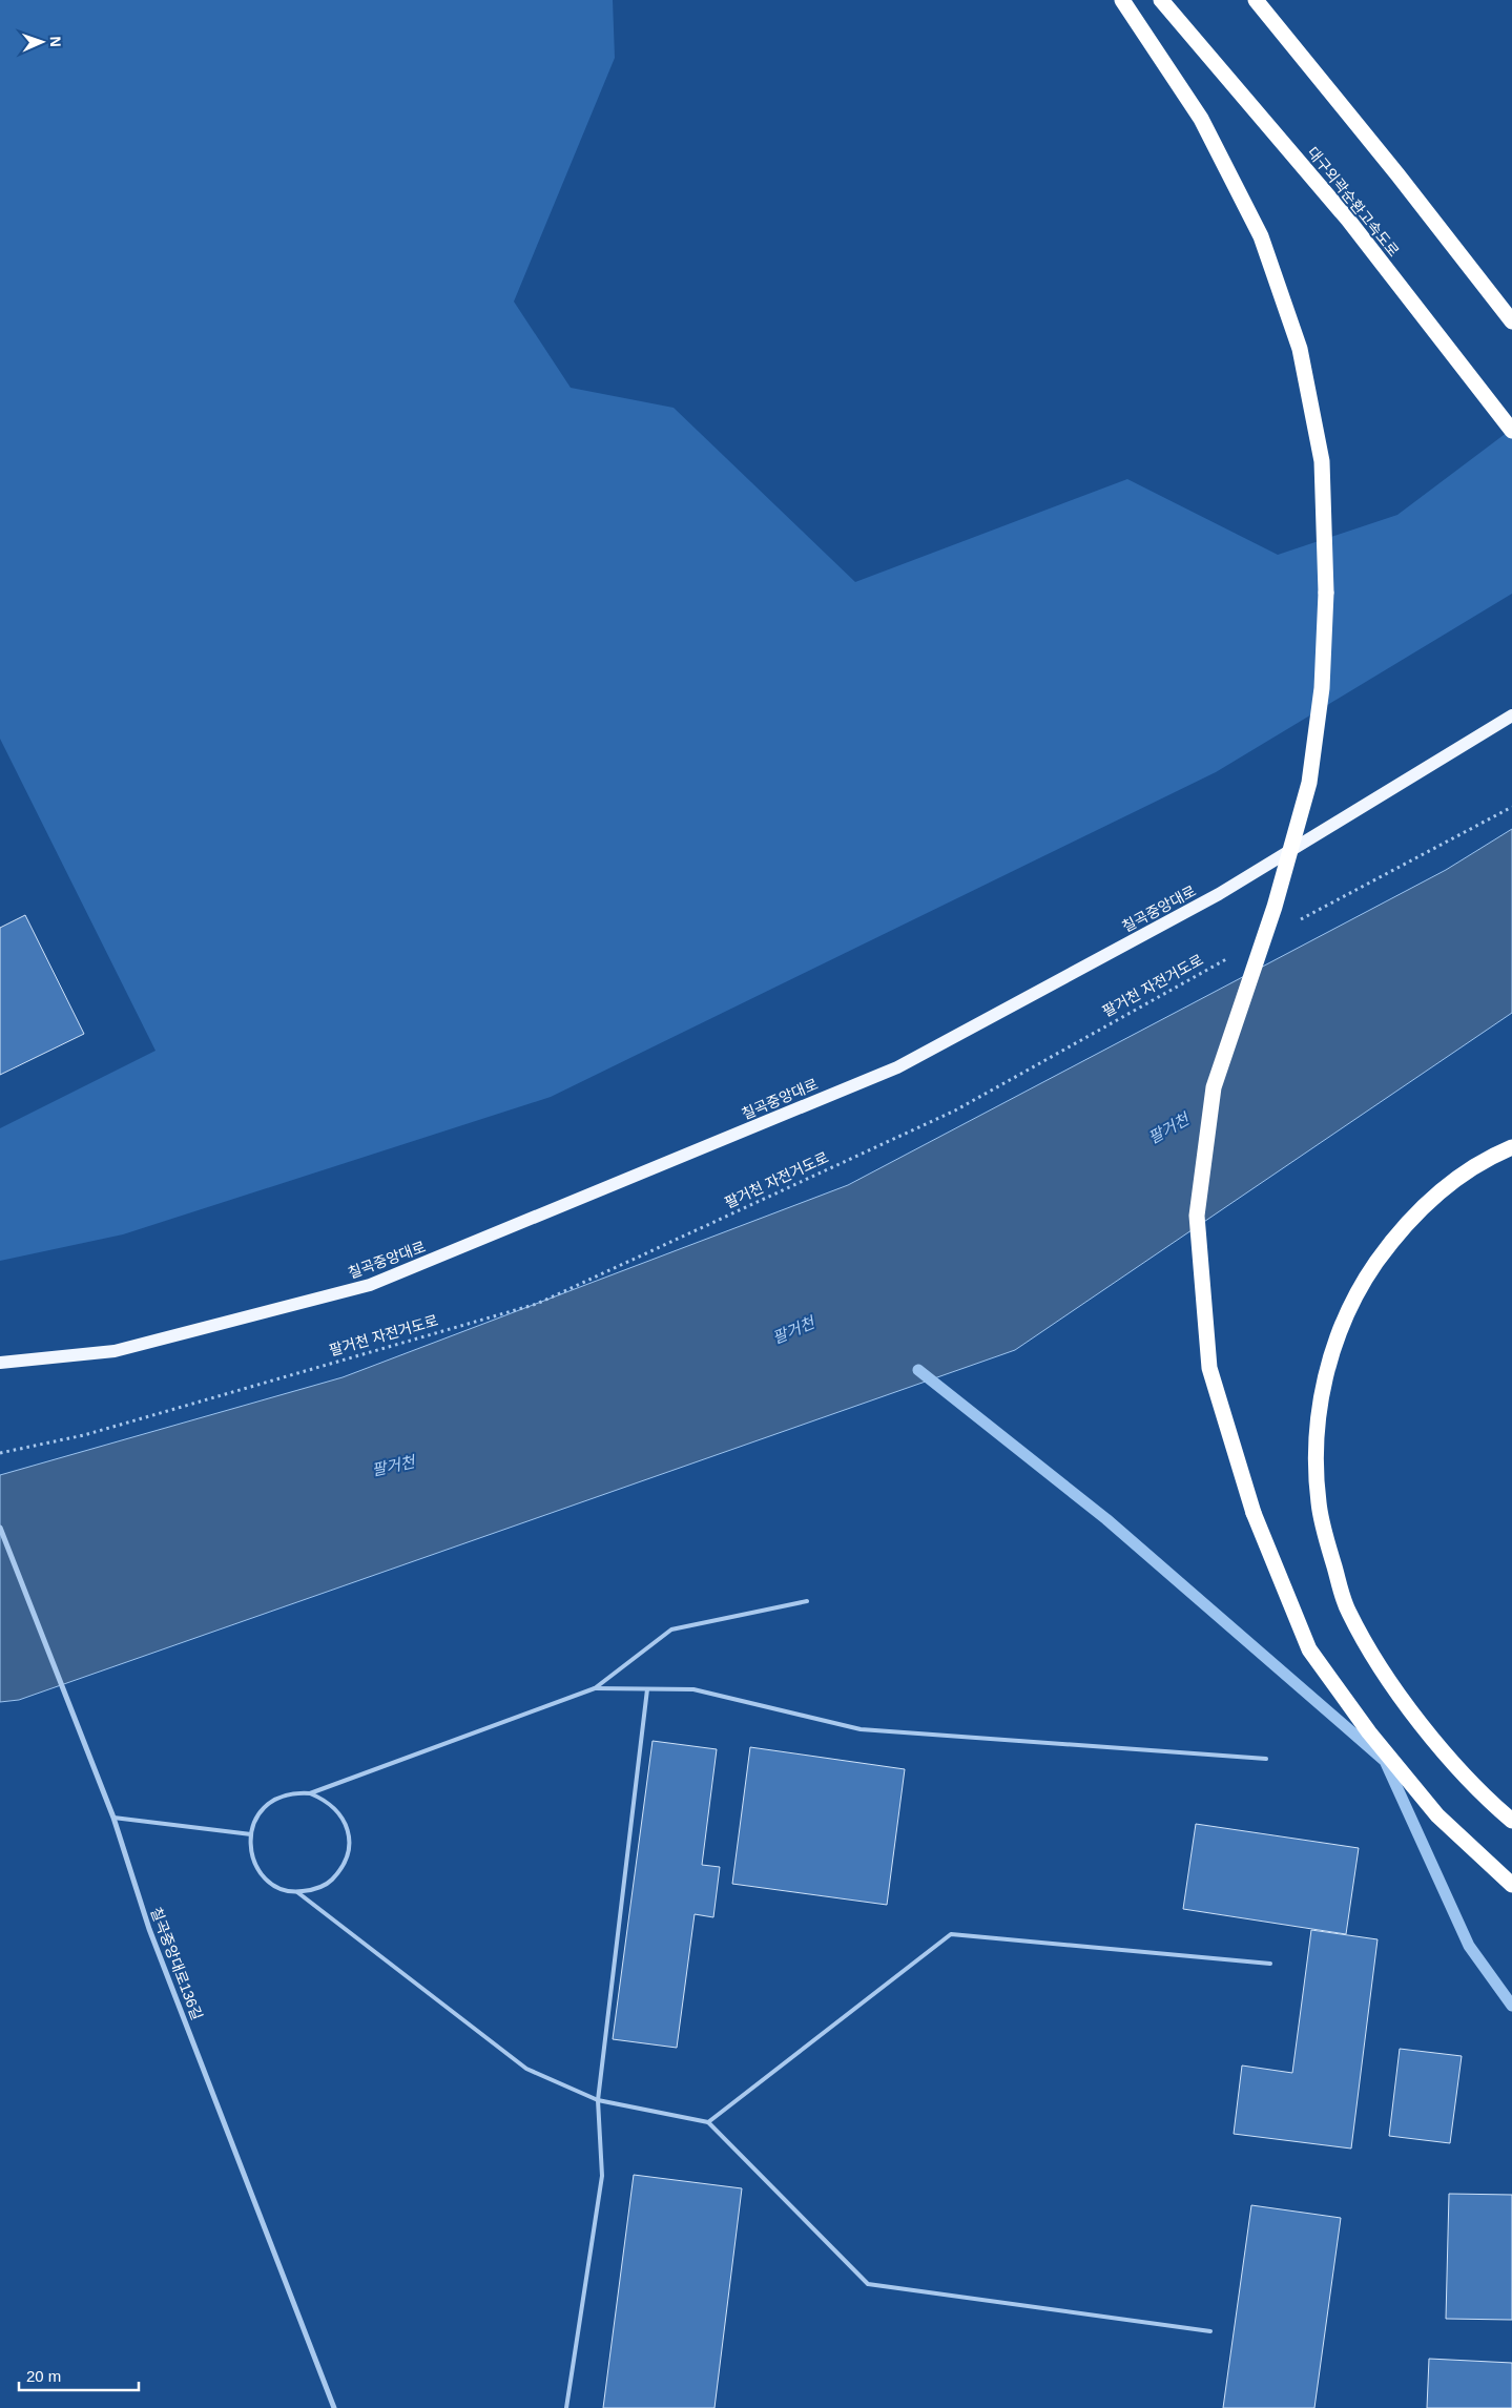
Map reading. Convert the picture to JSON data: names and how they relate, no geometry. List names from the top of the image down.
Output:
{
  "streets": {
    "highway": ["대구외곽순환고속도로"],
    "main road": ["칠곡중앙대로"],
    "street": ["칠곡중앙대로136길"],
    "path": ["팔거천 자전거도로"]
  },
  "water": ["팔거천"],
  "scale_bar": "20 m",
  "north": "right"
}
